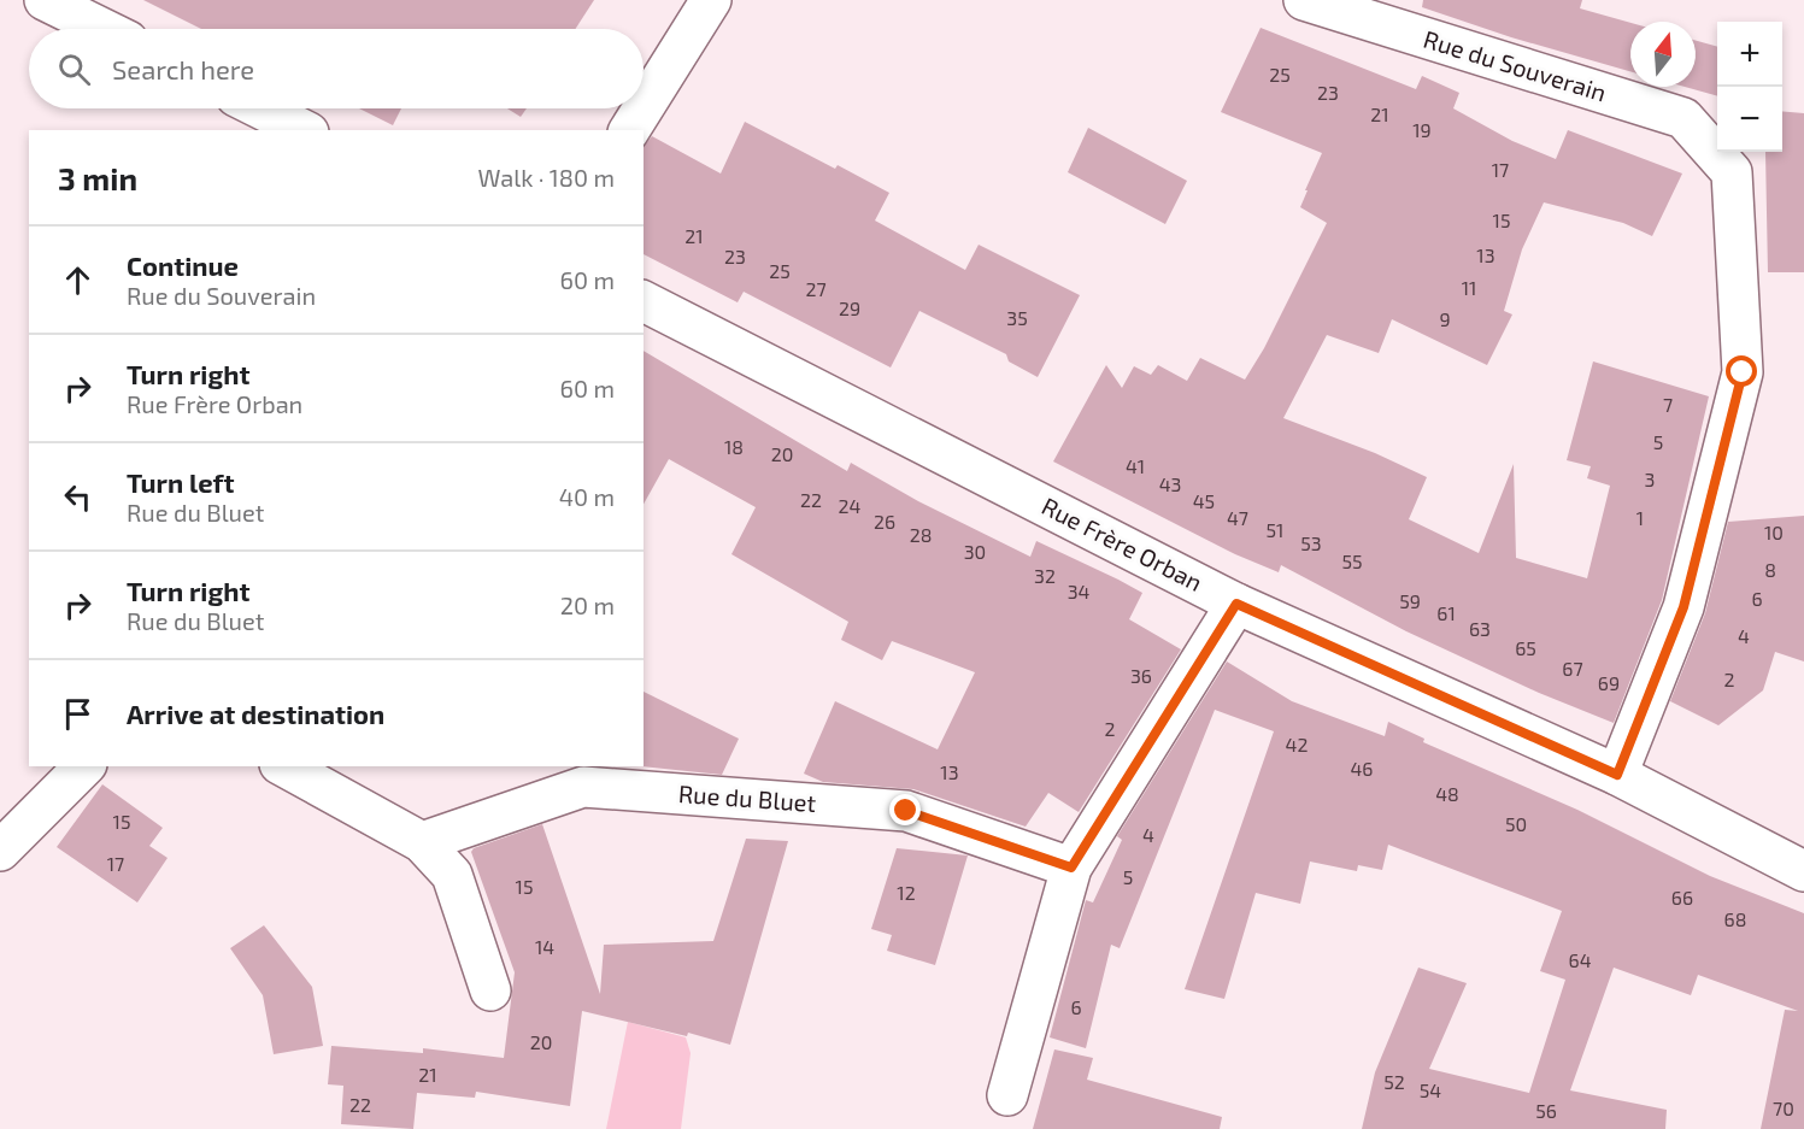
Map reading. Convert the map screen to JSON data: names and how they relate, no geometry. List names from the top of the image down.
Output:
{
  "streets": {
    "street": ["Rue du Souverain", "Rue Frère Orban", "Rue du Bluet"]
  },
  "crossings": [
    ["Rue du Souverain", "Rue Frère Orban"]
  ],
  "house_numbers": [
    "25",
    "23",
    "21",
    "19",
    "17",
    "15",
    "21",
    "13",
    "23",
    "25",
    "11",
    "27",
    "29",
    "35",
    "9",
    "7",
    "5",
    "18",
    "20",
    "41",
    "3",
    "43",
    "22",
    "45",
    "24",
    "47",
    "1",
    "26",
    "51",
    "10",
    "28",
    "53",
    "30",
    "55",
    "8",
    "32",
    "34",
    "6",
    "59",
    "61",
    "63",
    "4",
    "65",
    "67",
    "36",
    "2",
    "69",
    "2",
    "42",
    "46",
    "13",
    "48",
    "15",
    "50",
    "4",
    "17",
    "5",
    "15",
    "12",
    "66",
    "68",
    "14",
    "64",
    "6",
    "20",
    "21",
    "52",
    "54",
    "22",
    "70",
    "56"
  ],
  "north": "top",
  "page": {
    "map_buttons": ["+", "−"],
    "search": "Search here",
    "heading": ["3 min", "Walk · 180 m"],
    "list": [
      ["Continue", "Rue du Souverain", "60 m"],
      ["Turn right", "Rue Frère Orban", "60 m"],
      ["Turn left", "Rue du Bluet", "40 m"],
      ["Turn right", "Rue du Bluet", "20 m"],
      "Arrive at destination"
    ]
  }
}
